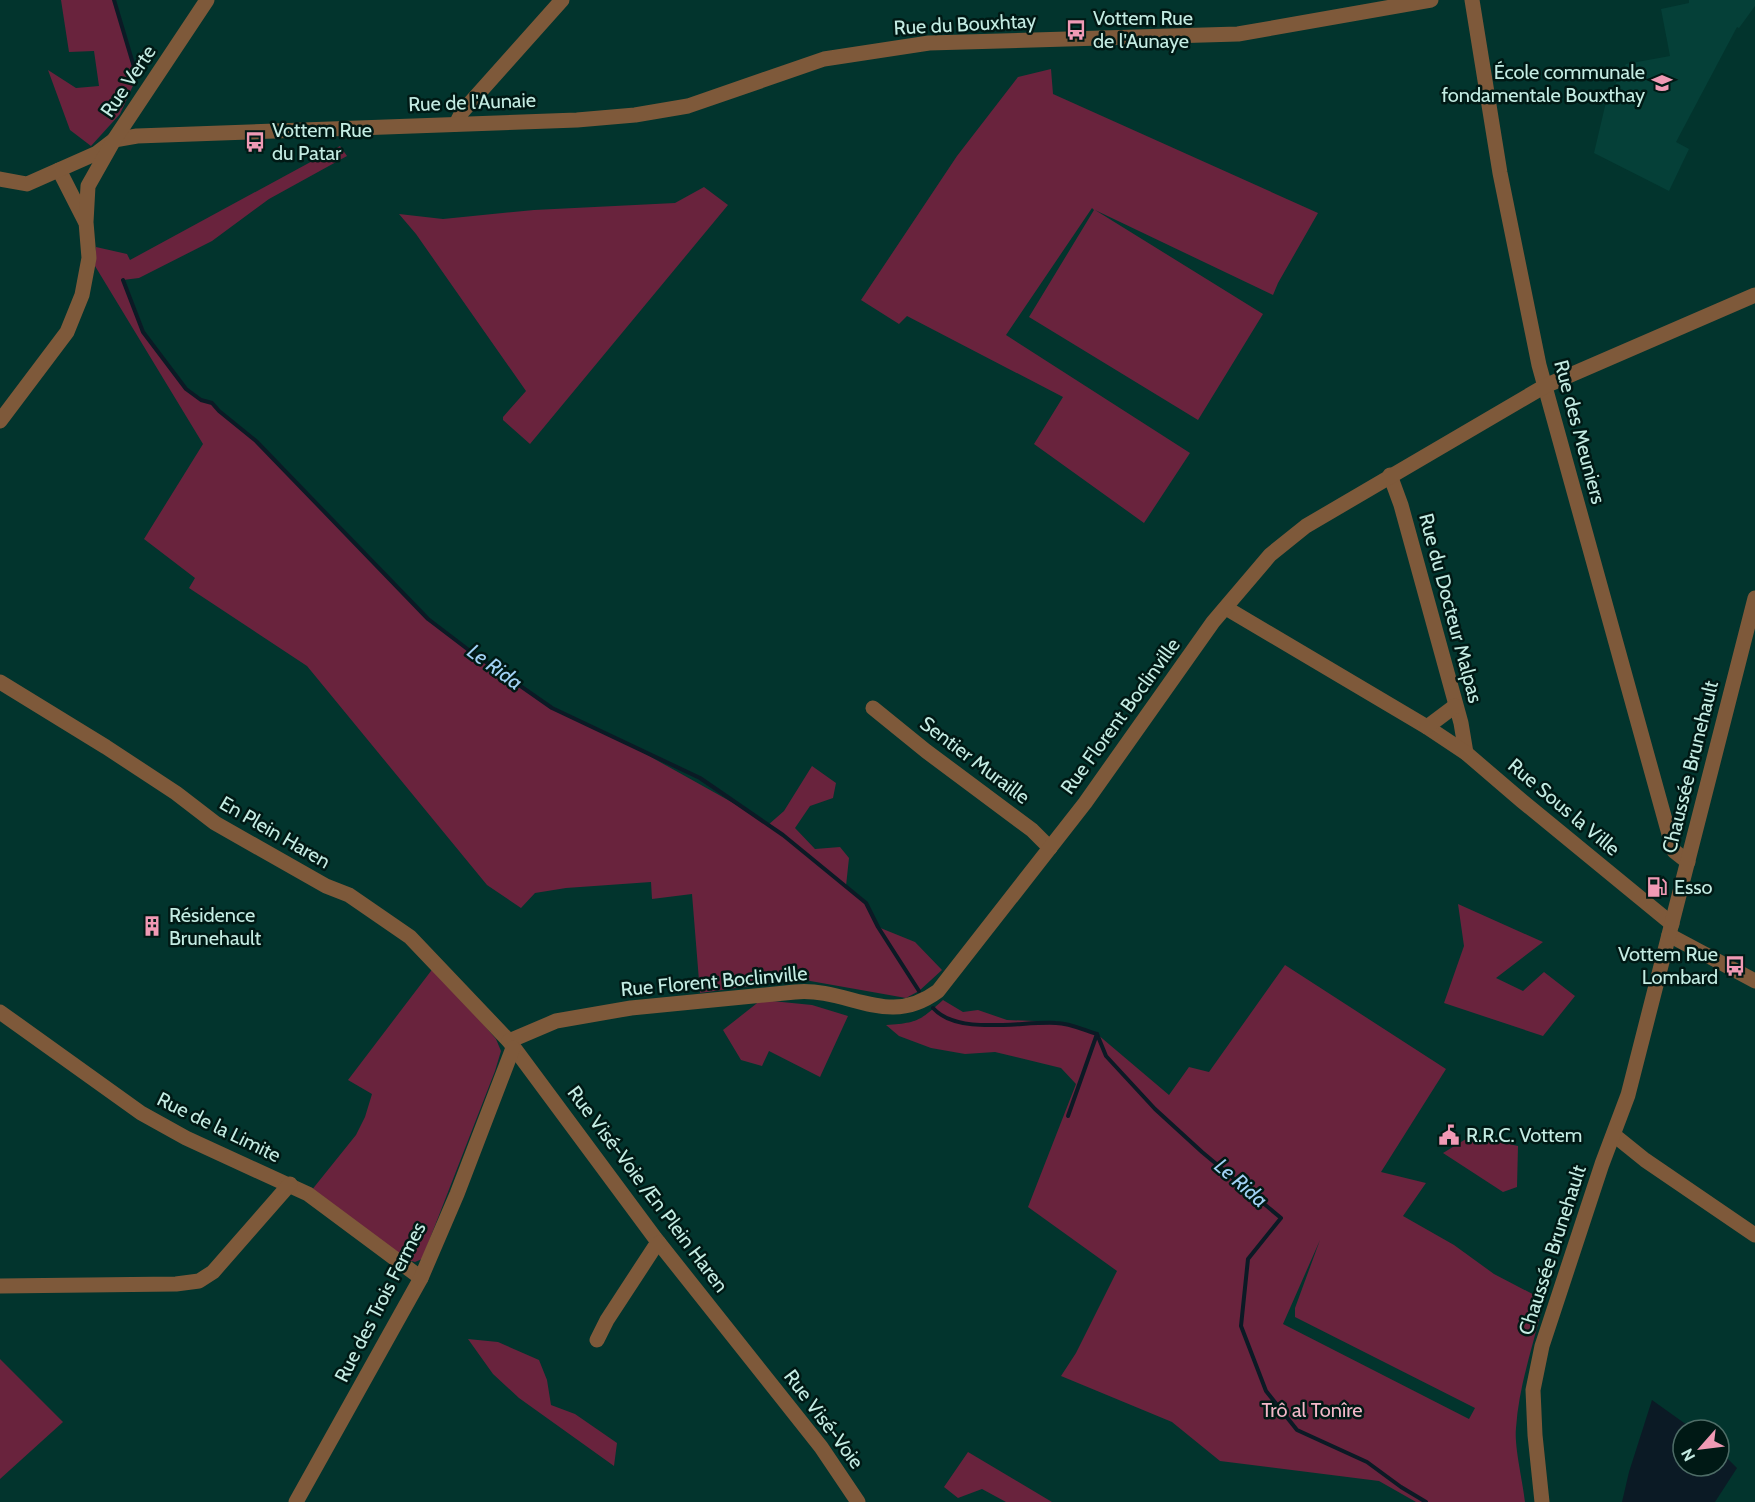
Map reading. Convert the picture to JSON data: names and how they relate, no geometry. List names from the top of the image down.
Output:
{
  "streets": {
    "street": [
      "Rue du Bouxhtay",
      "Rue Verte",
      "Rue de l'Aunaie",
      "Rue des Meuniers",
      "Rue du Docteur Malpas",
      "Rue Florent Boclinville",
      "Sentier Muraille",
      "Chaussée Brunehault",
      "Rue Sous la Ville",
      "En Plein Haren",
      "Rue de la Limite",
      "Rue Visé-Voie /En Plein Haren",
      "Rue des Trois Fermes",
      "Rue Visé-Voie"
    ]
  },
  "crossings": [
    ["Rue du Bouxhtay", "Rue de l'Aunaie"],
    ["Rue Verte", "Rue de l'Aunaie"],
    ["Rue des Meuniers", "Rue Florent Boclinville"],
    ["Rue des Meuniers", "Chaussée Brunehault"],
    ["Rue du Docteur Malpas", "Rue Florent Boclinville"],
    ["Rue du Docteur Malpas", "Rue Sous la Ville"],
    ["Rue Florent Boclinville", "Sentier Muraille"],
    ["Rue Florent Boclinville", "Rue Sous la Ville"],
    ["Rue Florent Boclinville", "En Plein Haren"],
    ["Rue Florent Boclinville", "Rue Visé-Voie /En Plein Haren"],
    ["Rue Florent Boclinville", "Rue des Trois Fermes"],
    ["Chaussée Brunehault", "Rue Sous la Ville"],
    ["En Plein Haren", "Rue Visé-Voie /En Plein Haren"],
    ["En Plein Haren", "Rue des Trois Fermes"],
    ["Rue de la Limite", "Rue des Trois Fermes"],
    ["Rue Visé-Voie /En Plein Haren", "Rue des Trois Fermes"],
    ["Rue Visé-Voie /En Plein Haren", "Rue Visé-Voie"]
  ],
  "water": ["Le Rida"],
  "parks": ["Trô al Tonîre"],
  "places": {
    "bus stop": ["Vottem Rue de l'Aunaye", "Vottem Rue du Patar", "Vottem Rue Lombard"],
    "school or university": ["École communale fondamentale Bouxthay"],
    "fuel station": ["Esso"],
    "building": ["Résidence Brunehault"],
    "public building": ["R.R.C. Vottem"]
  },
  "north": "bottom left"
}
